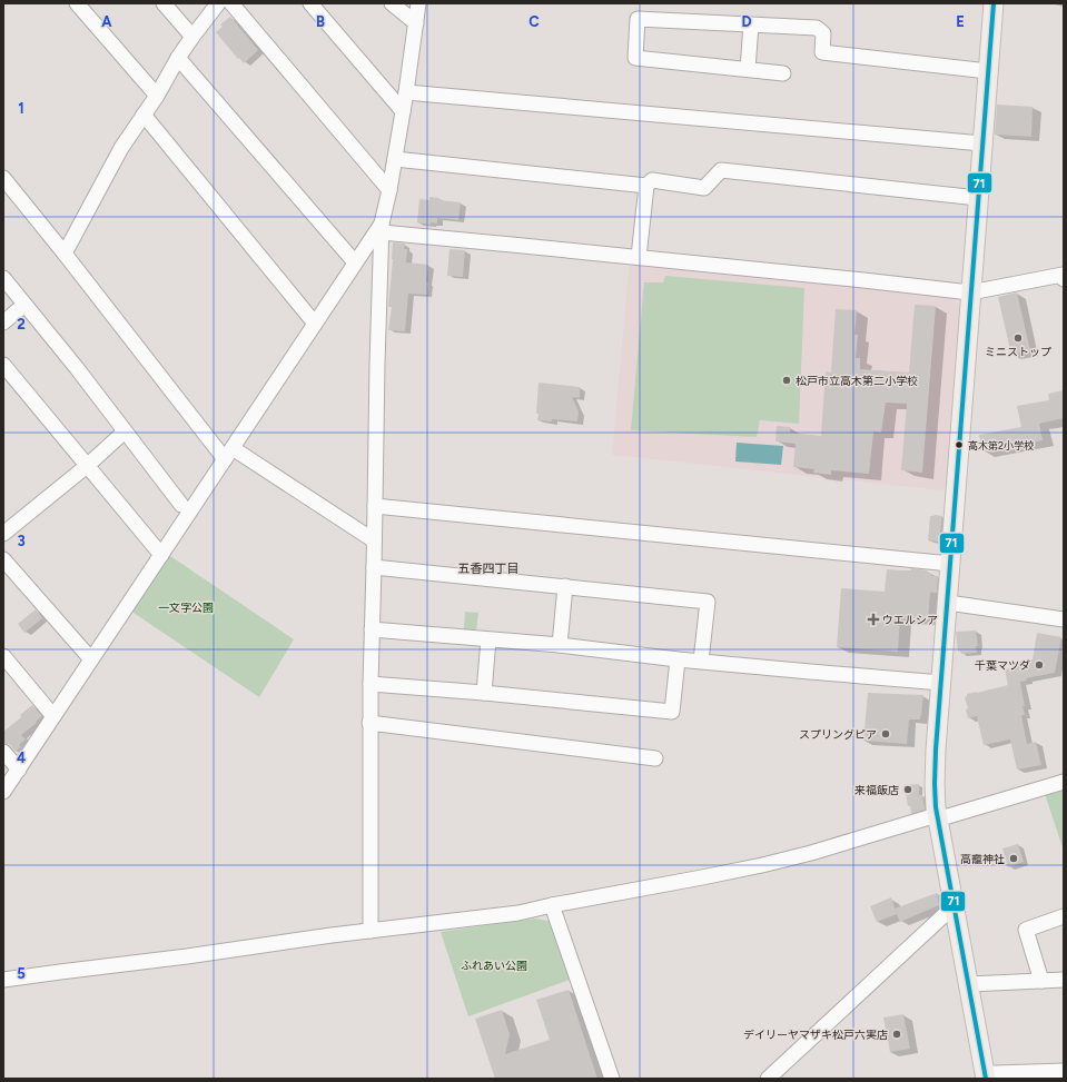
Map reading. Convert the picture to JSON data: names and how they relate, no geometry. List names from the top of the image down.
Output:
{
  "districts": ["五香四丁目"],
  "parks": ["一文字公園", "ふれあい公園"],
  "places": {
    "other": [
      "ミニストップ",
      "松戸市立高木第二小学校",
      "高木第2小学校",
      "千葉マツダ",
      "スプリングピア",
      "来福飯店",
      "高靇神社",
      "デイリーヤマザキ松戸六実店"
    ],
    "health": ["ウエルシア"]
  },
  "lines": ["transit line 71"],
  "grid": {
    "columns": [
      "A",
      "B",
      "C",
      "D",
      "E"
    ],
    "rows": [
      "1",
      "2",
      "3",
      "4",
      "5"
    ]
  }
}
